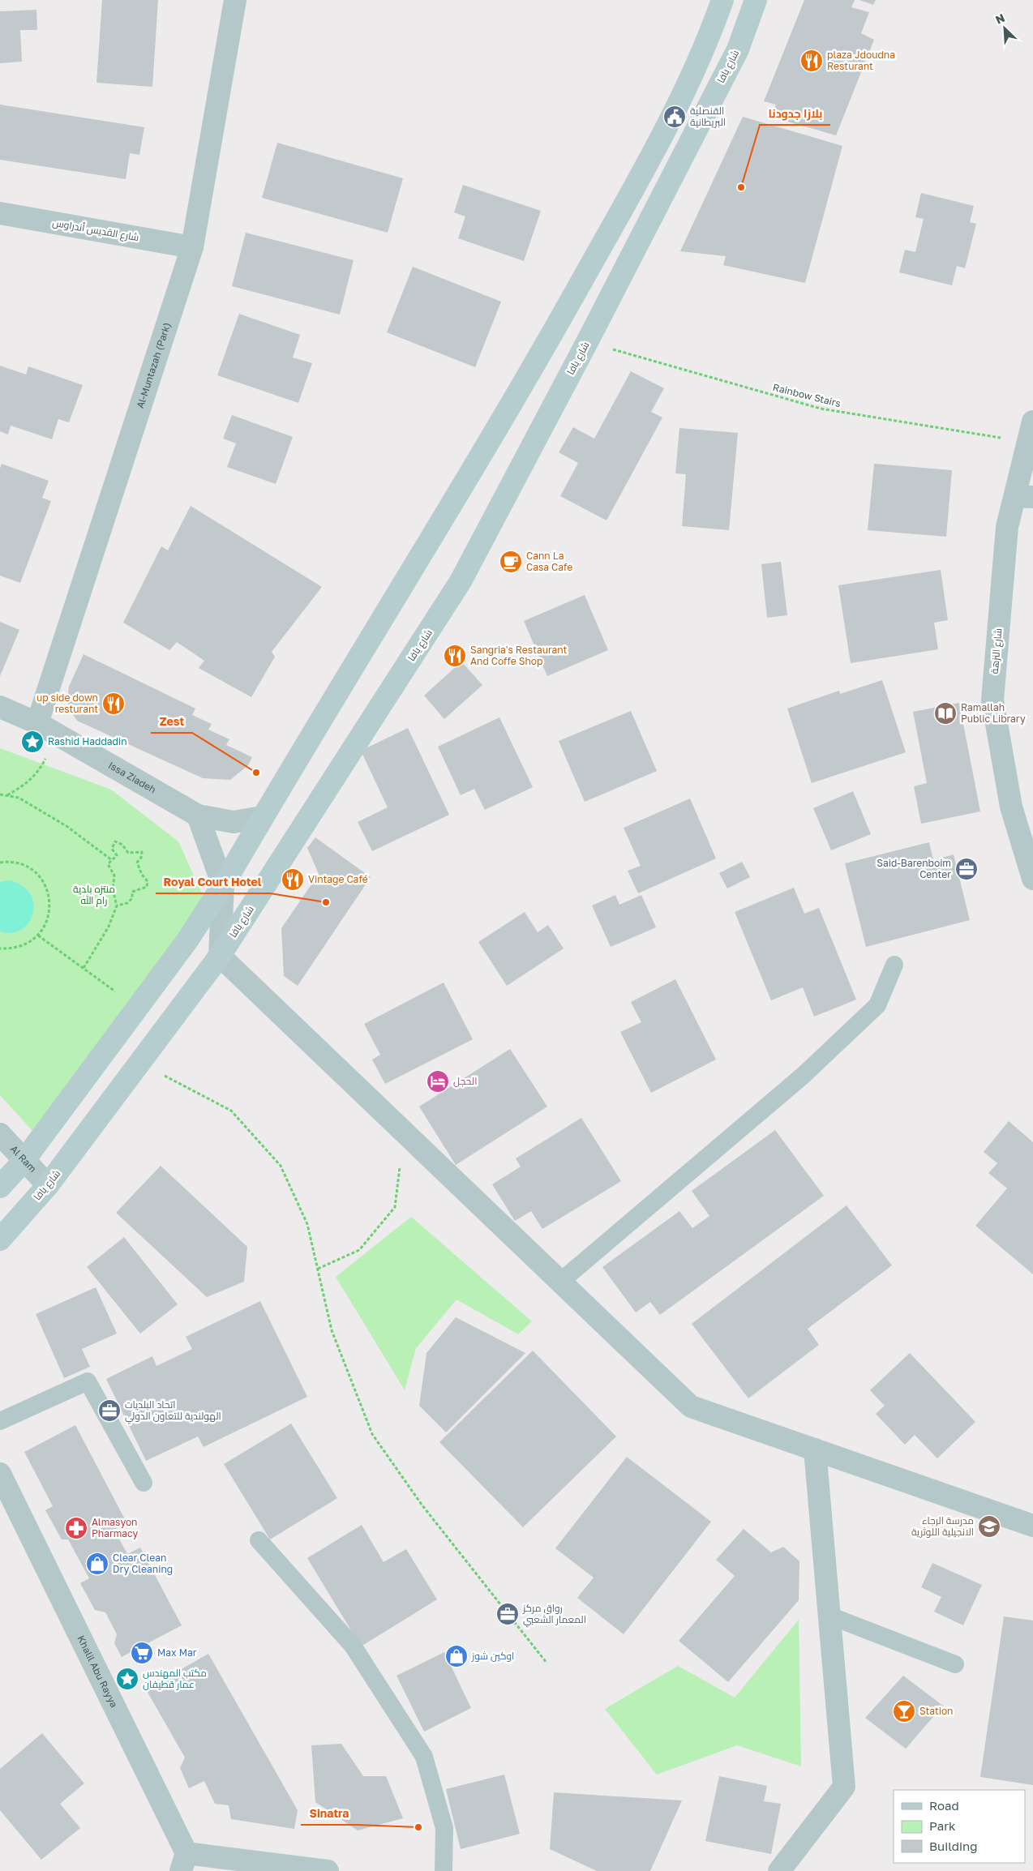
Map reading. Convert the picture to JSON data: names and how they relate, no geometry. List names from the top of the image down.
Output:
{
  "streets": {
    "main road": ["شارع يافا"],
    "street": [
      "شارع القديس أندراوس",
      "Al-Muntazah (Park)",
      "شارع النزهة",
      "Issa Ziadeh",
      "Al Ram",
      "Khalil Abu Rayya"
    ],
    "path": ["Rainbow Stairs"]
  },
  "crossings": [
    ["شارع يافا", "Rainbow Stairs"],
    ["شارع يافا", "Al Ram"],
    ["شارع القديس أندراوس", "Al-Muntazah (Park)"],
    ["Al-Muntazah (Park)", "Issa Ziadeh"],
    ["Rainbow Stairs", "شارع النزهة"]
  ],
  "parks": ["منتزه بلدية رام الله"],
  "places": {
    "restaurant": [
      "plaza Jdoudna Resturant",
      "Sangria's Restaurant And Coffe Shop",
      "up side down resturant",
      "Vintage Café"
    ],
    "public building": ["القنصلية البريطانية"],
    "other": [
      "بلازا جدودنا",
      "Zest",
      "Royal Court Hotel",
      "Sinatra"
    ],
    "cafe": ["Cann La Casa Cafe"],
    "library": ["Ramallah Public Library"],
    "place": ["Rashid Haddadin", "مكتب المهندس عمار قطيفان"],
    "office": ["Said-Barenboim Center", "اتحاد البلديات الهولندية للتعاون الدولي", "رواق مركز المعمار الشعبي"],
    "hotel": ["الحجل"],
    "school or university": ["مدرسة الرجاء الانجيلية اللوثرية"],
    "pharmacy": ["Almasyon Pharmacy"],
    "shop": ["Clear Clean Dry Cleaning", "اوكين شوز"],
    "supermarket": ["Max Mar"],
    "bar": ["Station"]
  },
  "legend": ["Road", "Park", "Building"],
  "north": "top left"
}
